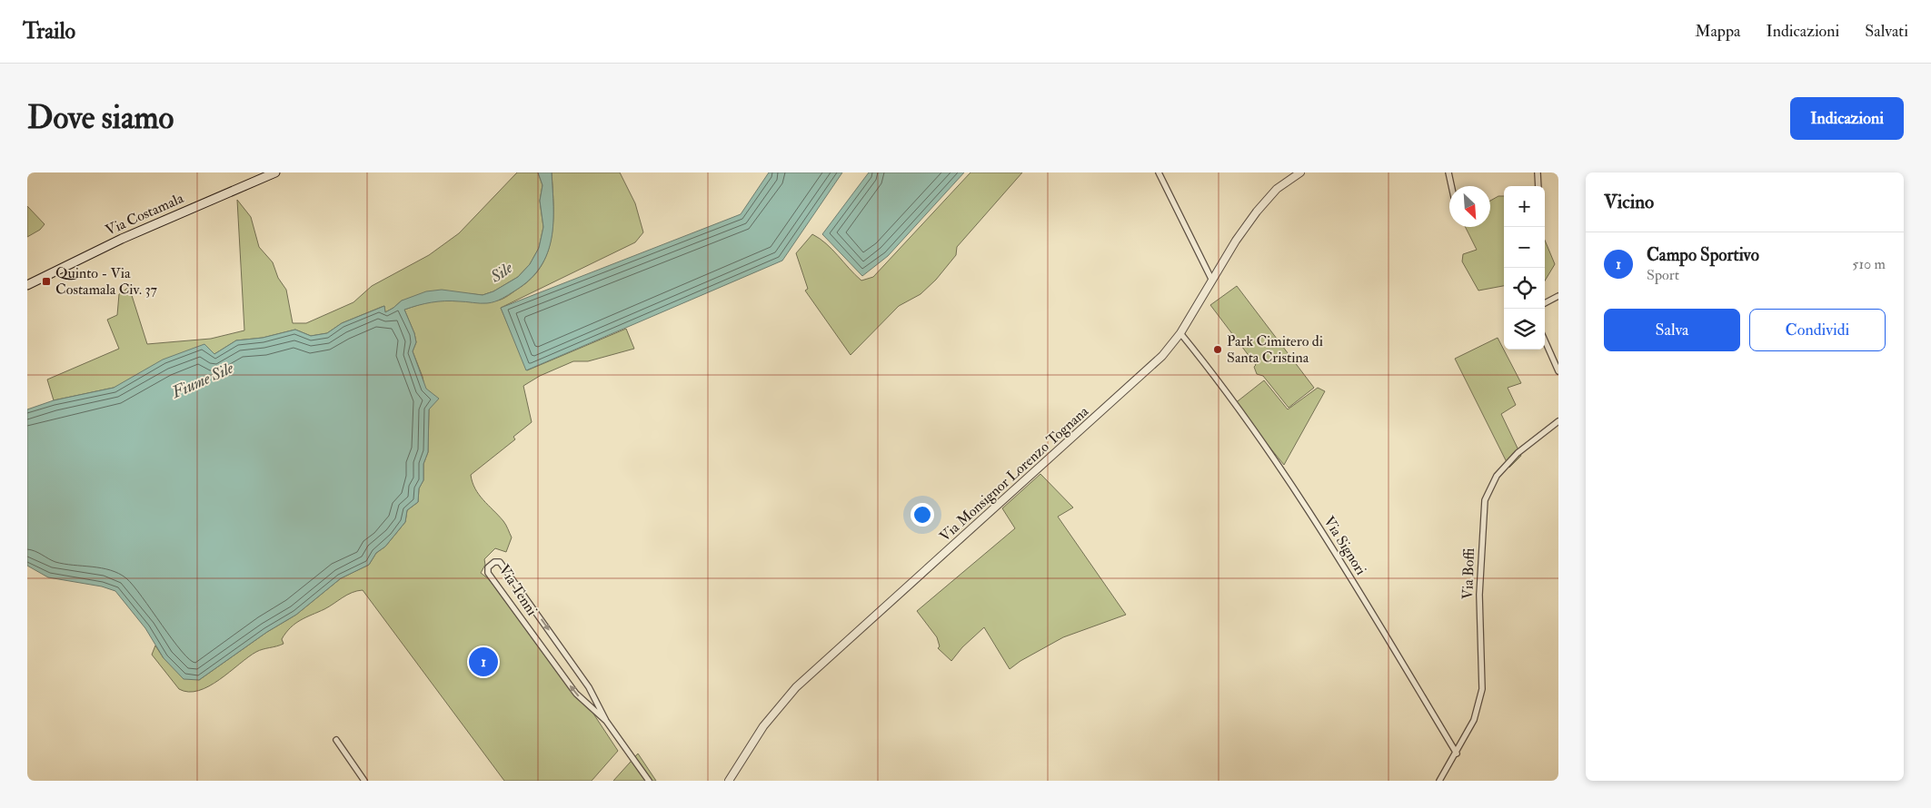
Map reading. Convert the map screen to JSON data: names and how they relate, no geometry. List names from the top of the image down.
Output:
{
  "streets": {
    "main road": ["Via Costamala"],
    "street": [
      "Via Monsignor Lorenzo Tognana",
      "Via Signori",
      "Via Boffi",
      "Via Tenni"
    ]
  },
  "crossings": [
    ["Via Monsignor Lorenzo Tognana", "Via Signori"],
    ["Via Signori", "Via Boffi"]
  ],
  "water": ["Sile", "Fiume Sile"],
  "places": {
    "transit": ["Quinto - Via Costamala Civ. 37"],
    "other": ["Park Cimitero di Santa Cristina"]
  },
  "north": "bottom right",
  "page": {
    "header": "Trailo",
    "nav": ["Mappa", "Indicazioni", "Salvati"],
    "buttons": [
      "Indicazioni",
      ["Salva", "Condividi"]
    ],
    "title": "Dove siamo",
    "heading": "Vicino",
    "map_buttons": ["+", "−"],
    "list": [
      {
        "mark": "1",
        "name": "Campo Sportivo",
        "note": "Sport",
        "value": "510 m"
      }
    ],
    "pins": "1"
  }
}
